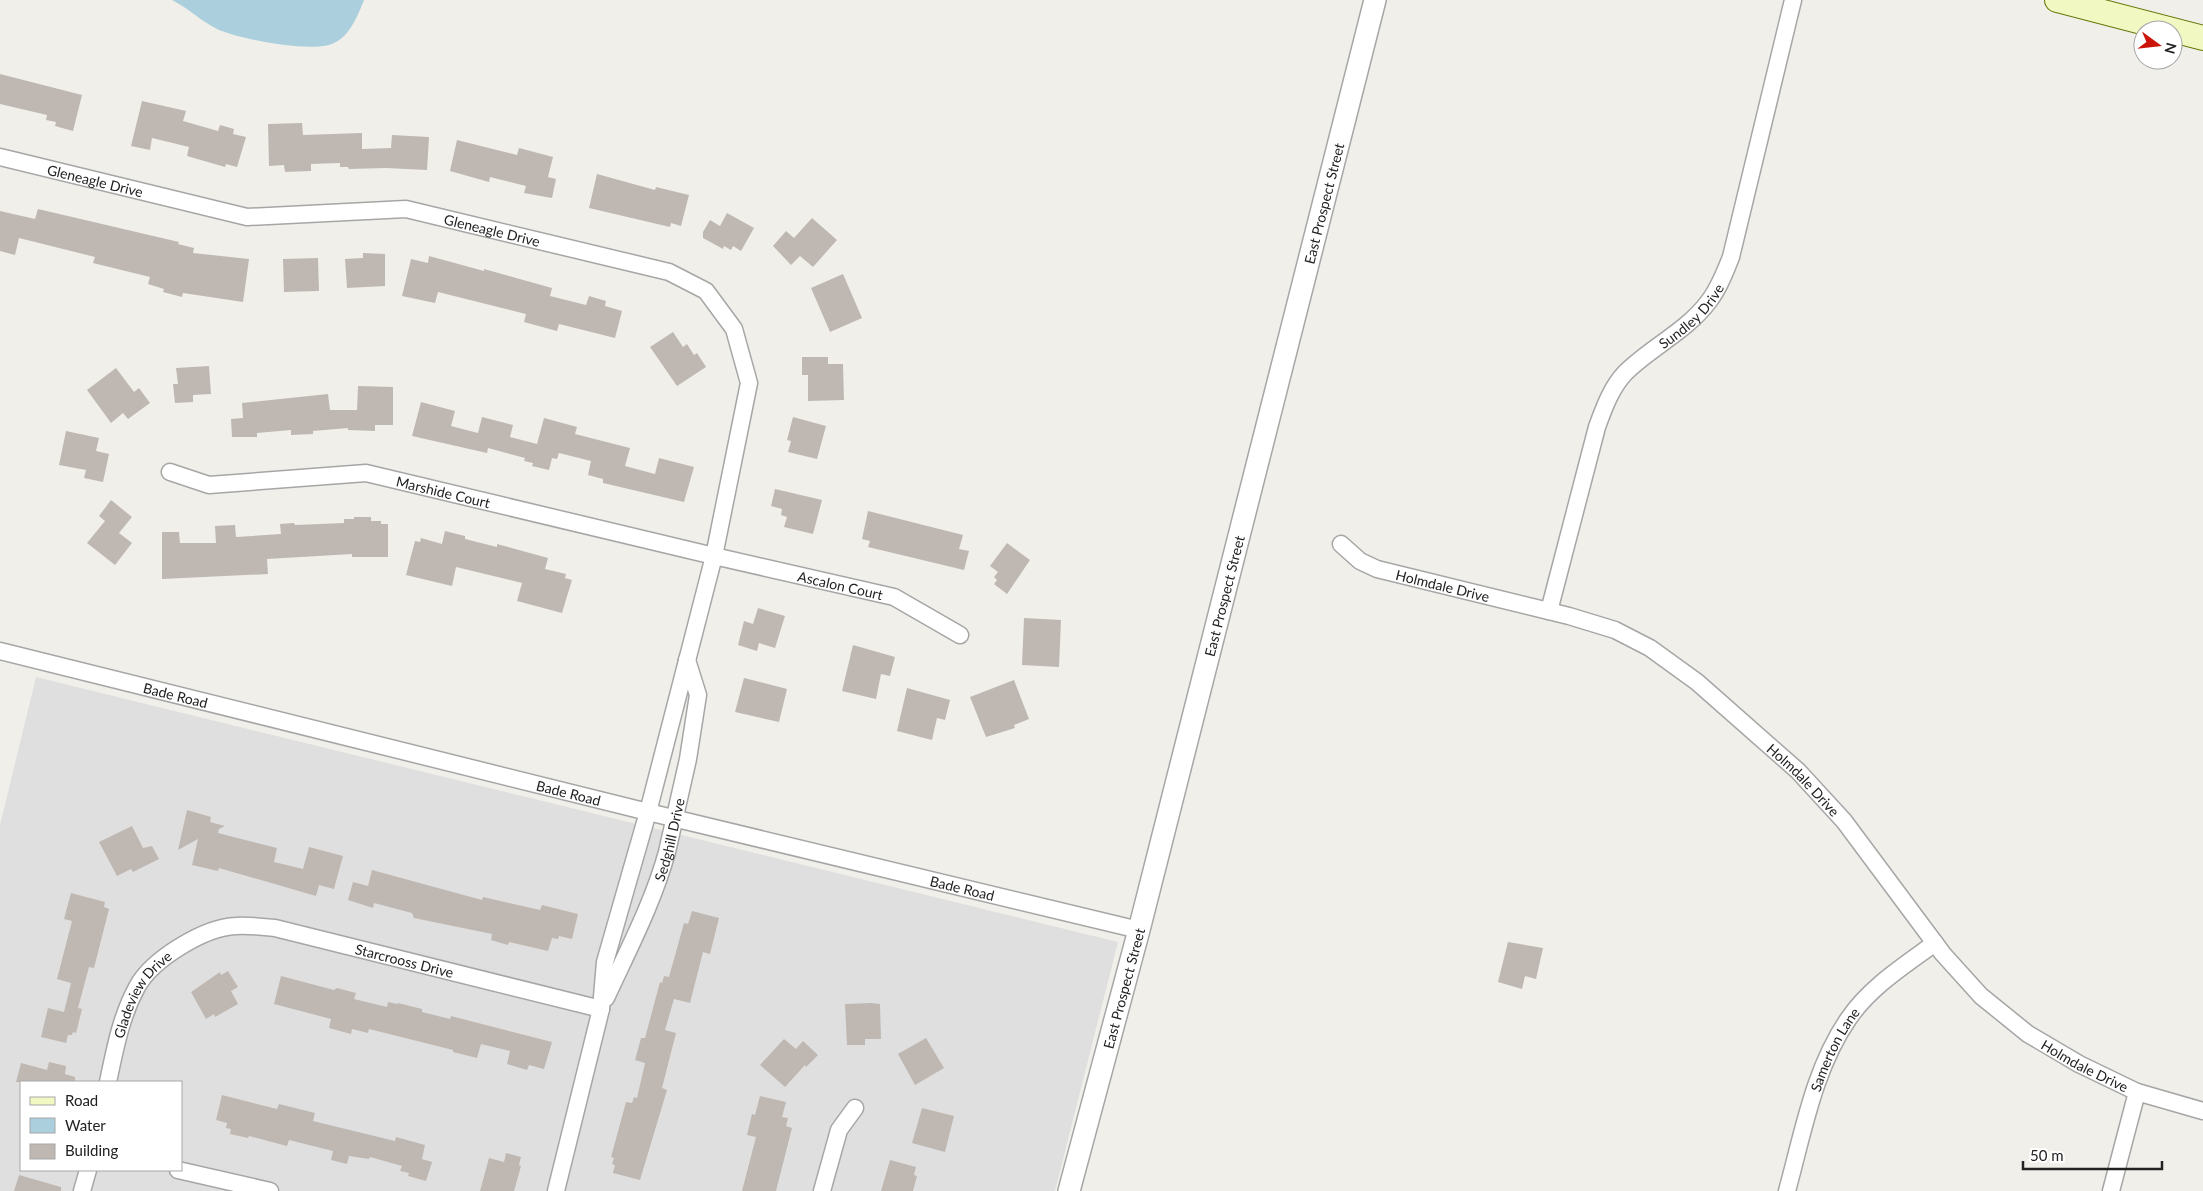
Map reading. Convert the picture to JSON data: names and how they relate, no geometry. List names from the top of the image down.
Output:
{
  "streets": {
    "street": [
      "Gleneagle Drive",
      "East Prospect Street",
      "Sundley Drive",
      "Marshide Court",
      "Ascalon Court",
      "Holmdale Drive",
      "Bade Road",
      "Sedghill Drive",
      "Starcrooss Drive",
      "Gladeview Drive",
      "Samerton Lane"
    ]
  },
  "crossings": [
    ["Gleneagle Drive", "Marshide Court"],
    ["Gleneagle Drive", "Ascalon Court"],
    ["Gleneagle Drive", "Sedghill Drive"],
    ["East Prospect Street", "Bade Road"],
    ["Sundley Drive", "Holmdale Drive"],
    ["Marshide Court", "Ascalon Court"],
    ["Marshide Court", "Sedghill Drive"],
    ["Ascalon Court", "Sedghill Drive"],
    ["Holmdale Drive", "Samerton Lane"],
    ["Bade Road", "Sedghill Drive"],
    ["Sedghill Drive", "Starcrooss Drive"],
    ["Starcrooss Drive", "Gladeview Drive"]
  ],
  "legend": ["Road", "Water", "Building"],
  "scale_bar": "50 m",
  "north": "right"
}
